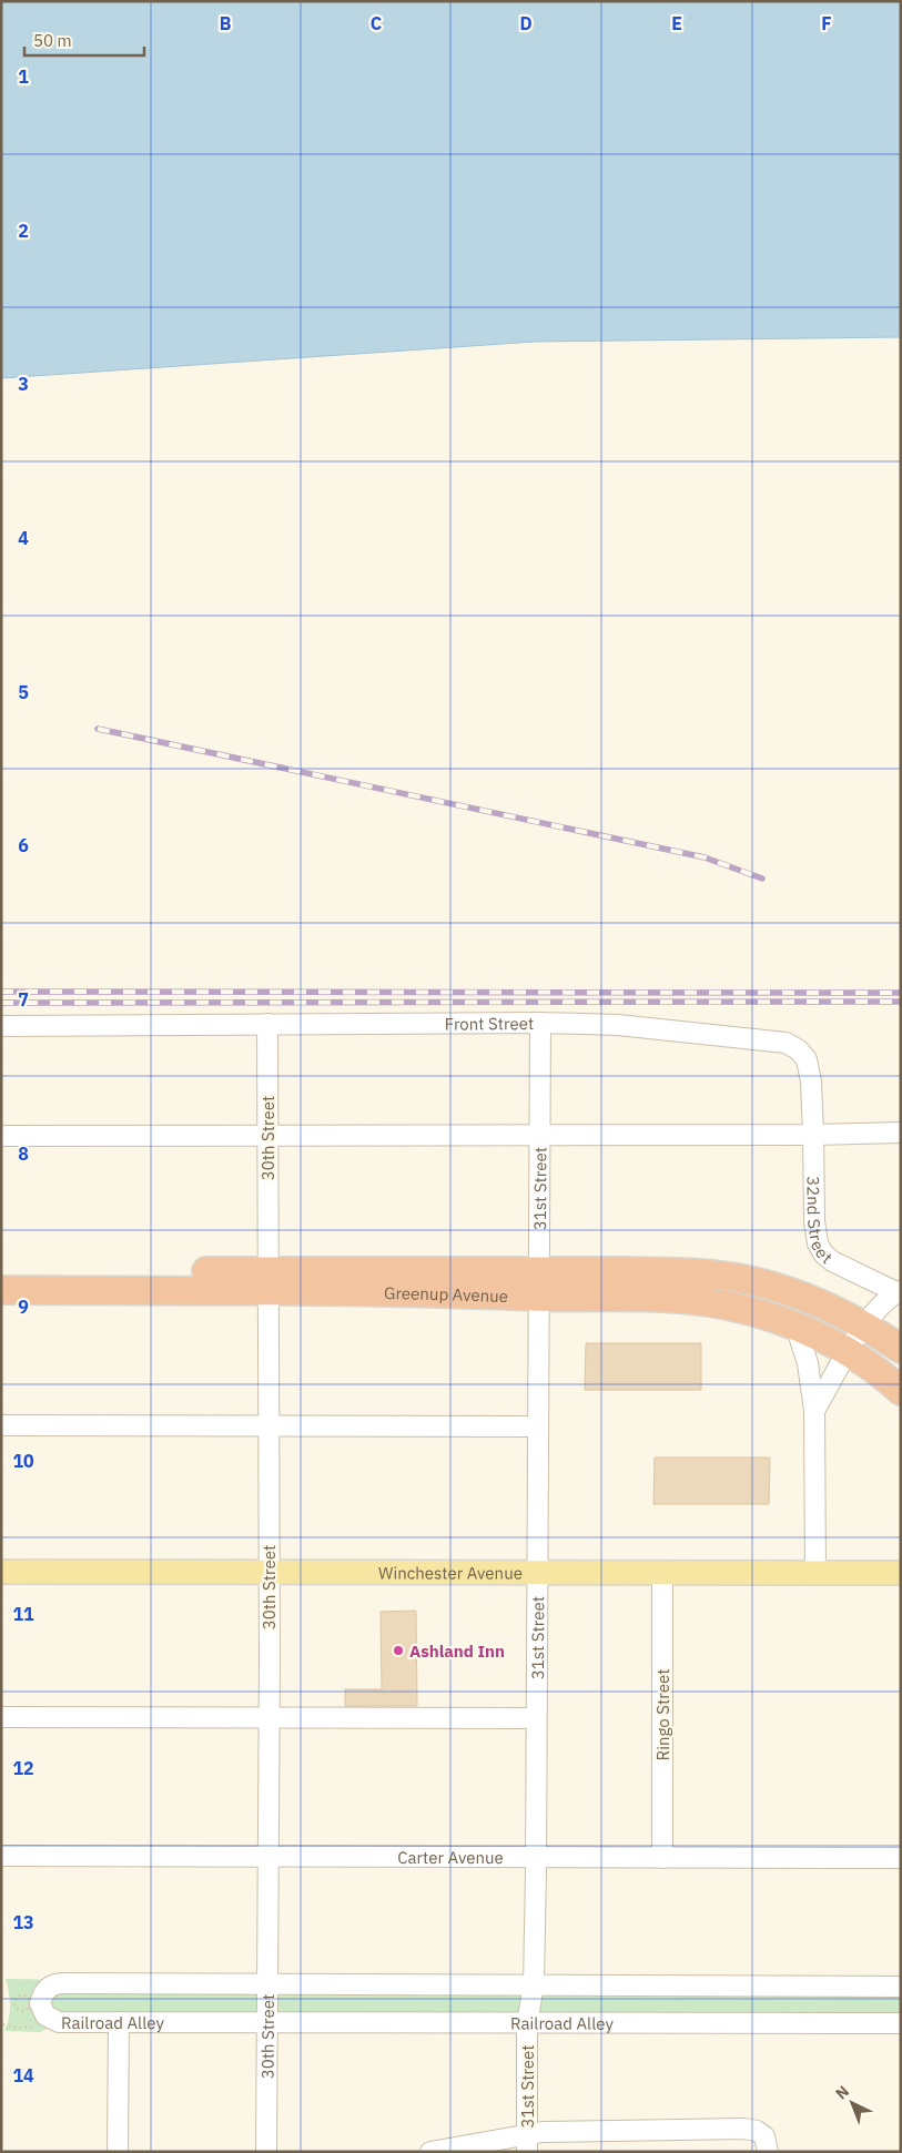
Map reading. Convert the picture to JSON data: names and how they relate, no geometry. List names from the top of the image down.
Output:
{
  "streets": {
    "highway": ["Greenup Avenue"],
    "main road": ["Winchester Avenue"],
    "street": [
      "Front Street",
      "30th Street",
      "31st Street",
      "32nd Street",
      "Ringo Street",
      "Carter Avenue",
      "Railroad Alley"
    ]
  },
  "crossings": [
    ["Front Street", "30th Street"],
    ["Front Street", "31st Street"],
    ["Front Street", "32nd Street"],
    ["30th Street", "Greenup Avenue"],
    ["30th Street", "Winchester Avenue"],
    ["30th Street", "Carter Avenue"],
    ["30th Street", "Railroad Alley"],
    ["31st Street", "Greenup Avenue"],
    ["31st Street", "Winchester Avenue"],
    ["31st Street", "Carter Avenue"],
    ["31st Street", "Railroad Alley"],
    ["Winchester Avenue", "Ringo Street"],
    ["Ringo Street", "Carter Avenue"]
  ],
  "places": ["Ashland Inn"],
  "scale_bar": "50 m",
  "north": "top left",
  "grid": {
    "columns": [
      "B",
      "C",
      "D",
      "E",
      "F"
    ],
    "rows": [
      "1",
      "2",
      "3",
      "4",
      "5",
      "6",
      "7",
      "8",
      "9",
      "10",
      "11",
      "12",
      "13",
      "14"
    ]
  }
}
